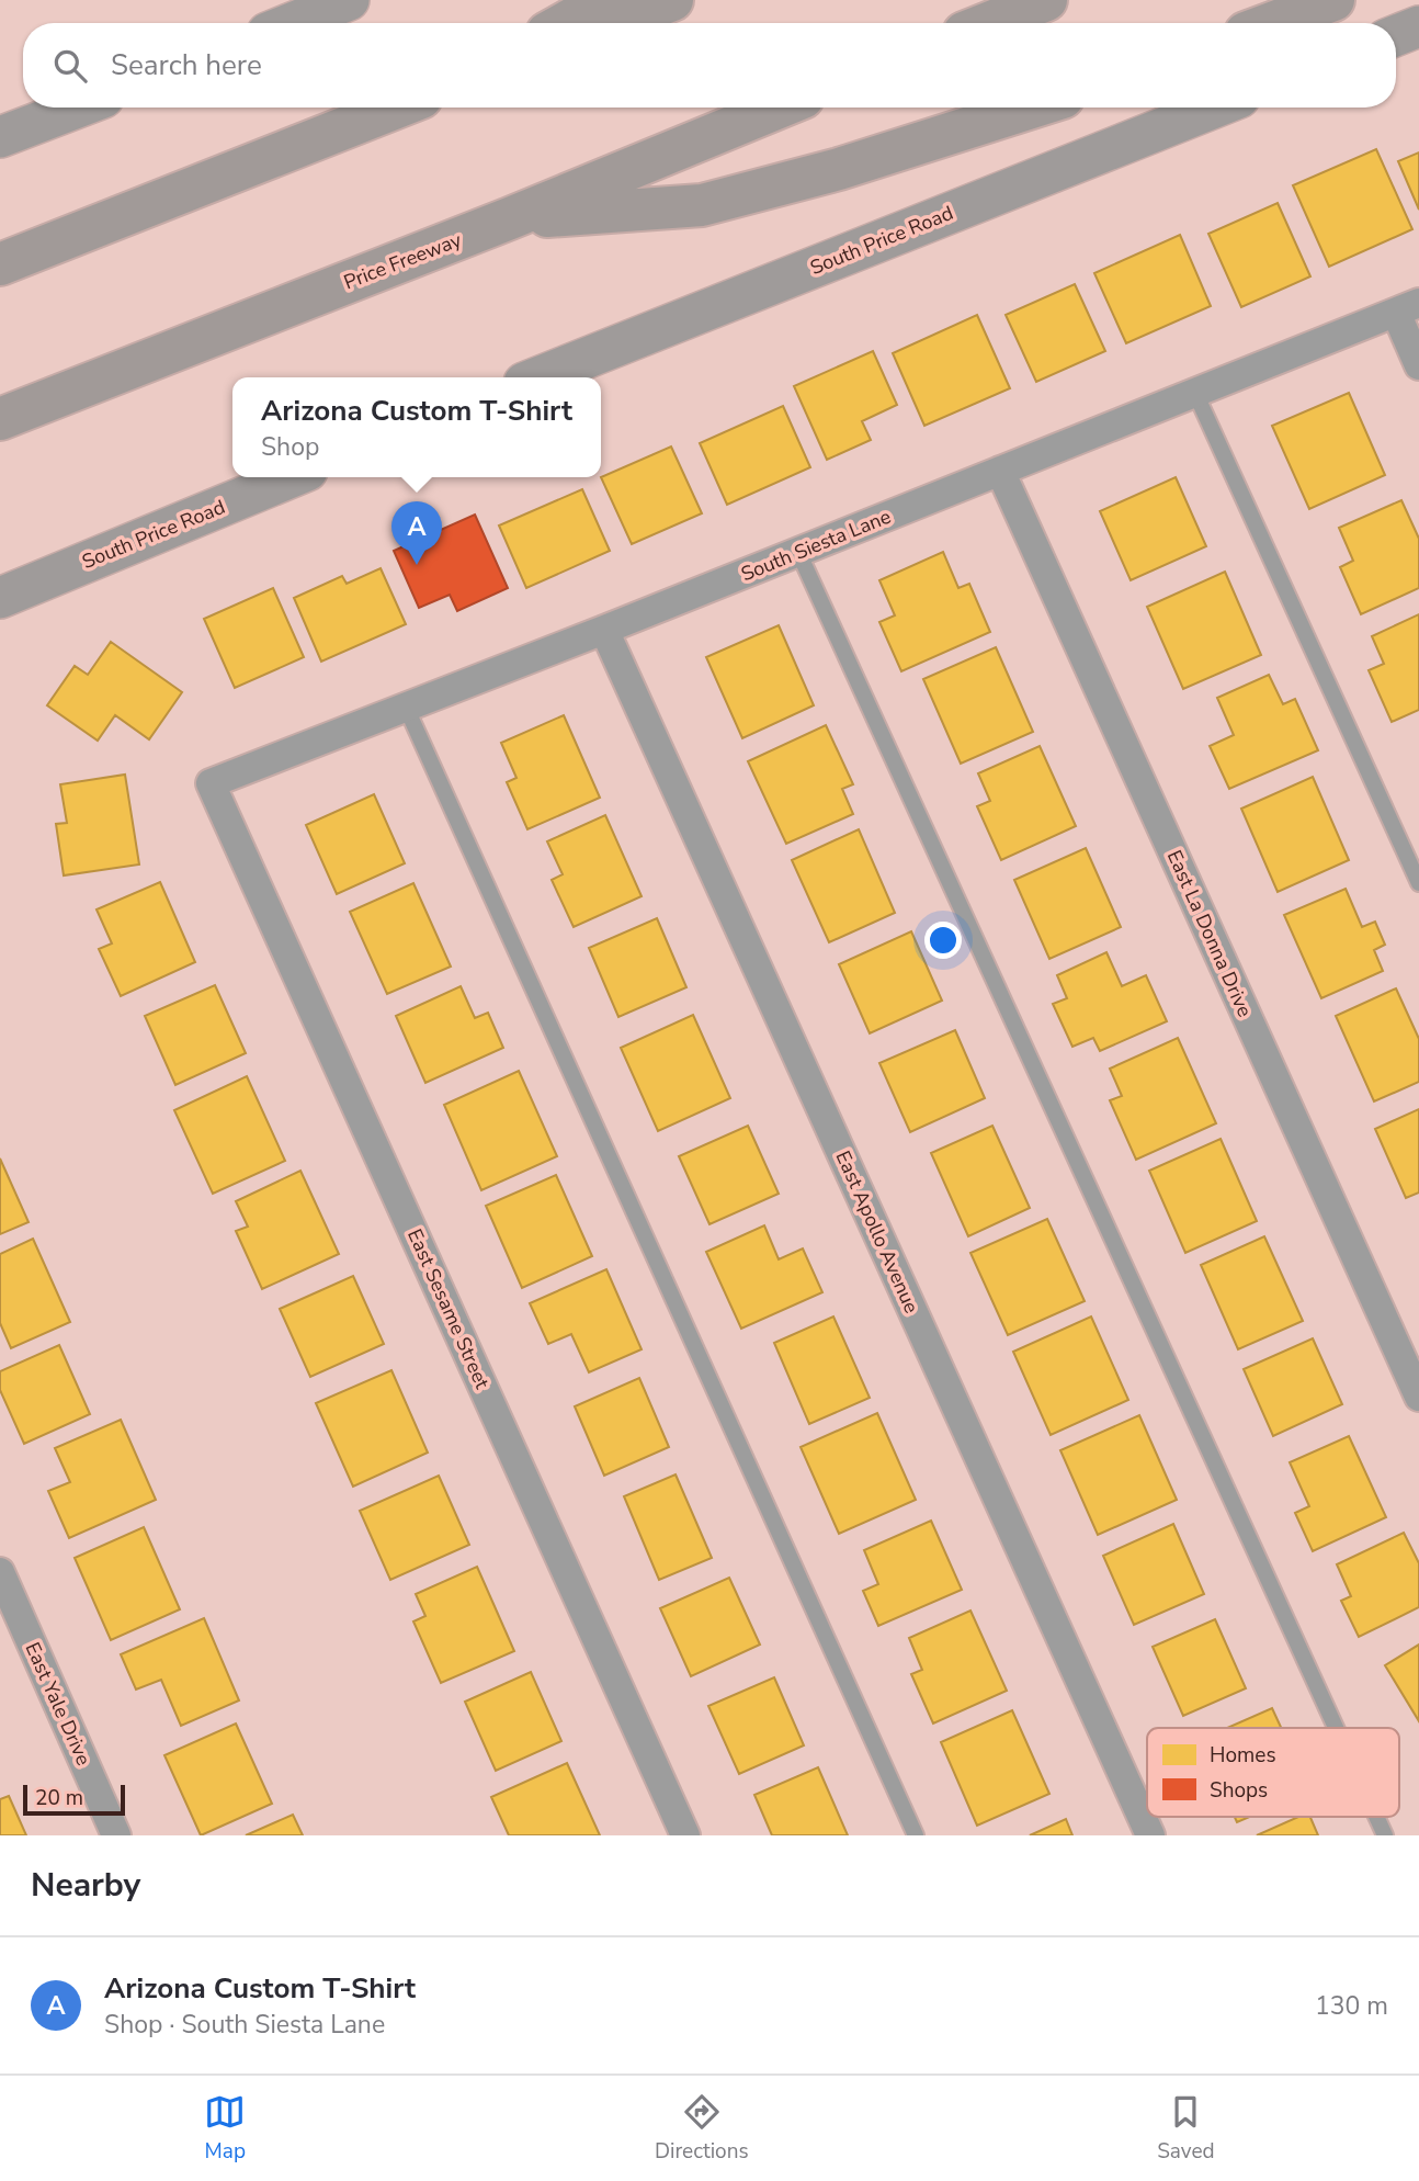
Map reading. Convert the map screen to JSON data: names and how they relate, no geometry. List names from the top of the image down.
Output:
{
  "streets": {
    "highway": ["Price Freeway"],
    "main road": ["South Price Road"],
    "street": [
      "South Siesta Lane",
      "East La Donna Drive",
      "East Apollo Avenue",
      "East Sesame Street",
      "East Yale Drive"
    ]
  },
  "crossings": [
    ["South Siesta Lane", "East La Donna Drive"],
    ["South Siesta Lane", "East Apollo Avenue"],
    ["South Siesta Lane", "East Sesame Street"]
  ],
  "legend": ["Homes", "Shops"],
  "scale_bar": "20 m",
  "page": {
    "search": "Search here",
    "popup": ["Arizona Custom T-Shirt", "Shop"],
    "pins": "A",
    "scale": "20 m",
    "heading": "Nearby",
    "list": [
      {
        "mark": "A",
        "name": "Arizona Custom T-Shirt",
        "note": "Shop · South Siesta Lane",
        "value": "130 m"
      }
    ],
    "nav": ["Map", "Directions", "Saved"]
  }
}
